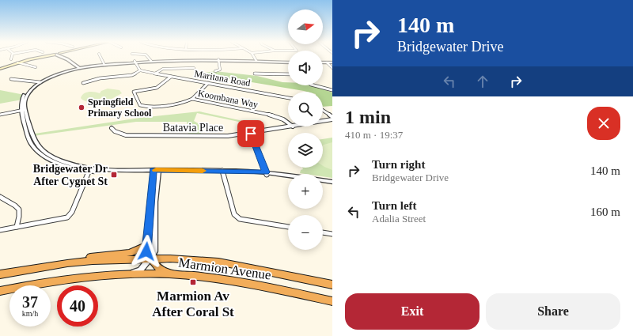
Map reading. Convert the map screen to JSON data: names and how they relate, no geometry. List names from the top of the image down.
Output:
{
  "streets": {
    "highway": ["Marmion Avenue"],
    "street": ["Maritana Road", "Koombana Way", "Batavia Place"]
  },
  "crossings": [
    ["Maritana Road", "Koombana Way"]
  ],
  "places": {
    "other": ["Springfield Primary School"],
    "transit": ["Bridgewater Dr After Cygnet St", "Marmion Av After Coral St"]
  },
  "north": "right",
  "page": {
    "turn": ["140 m", "Bridgewater Drive"],
    "map_buttons": ["+", "−"],
    "heading": ["1 min", "410 m · 19:37"],
    "list": [
      {
        "name": "Turn right",
        "note": "Bridgewater Drive",
        "value": "140 m"
      },
      {
        "name": "Turn left",
        "note": "Adalia Street",
        "value": "160 m"
      }
    ],
    "speed": "37 km/h",
    "limit": "40",
    "buttons": ["Exit", "Share"]
  }
}
